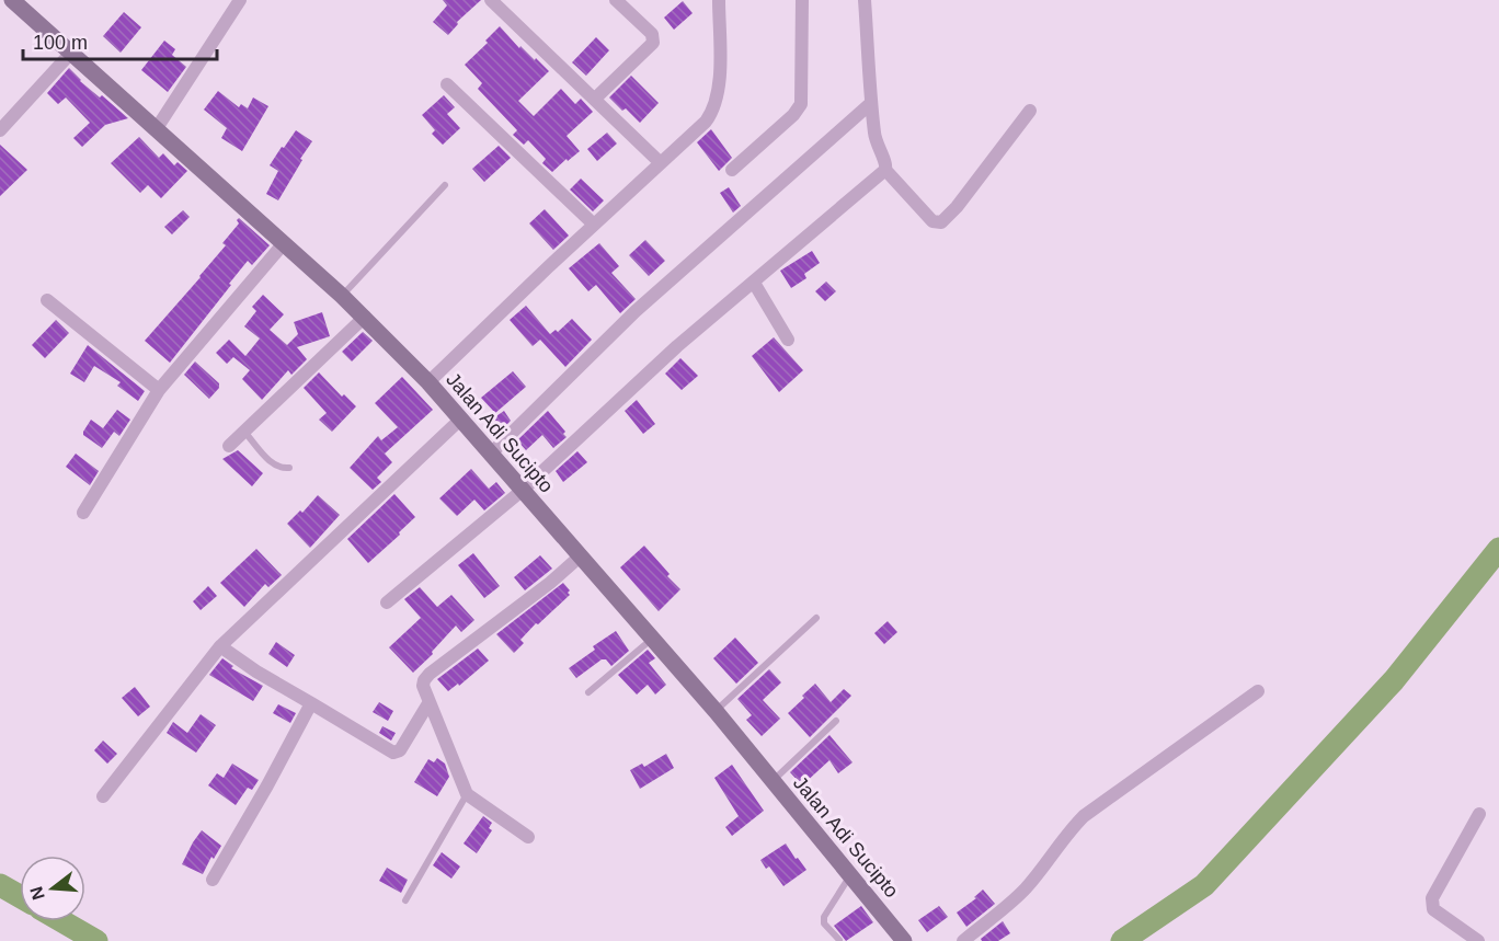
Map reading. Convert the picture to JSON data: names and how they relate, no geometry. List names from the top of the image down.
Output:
{
  "streets": {
    "street": ["Jalan Adi Sucipto"]
  },
  "scale_bar": "100 m",
  "north": "left"
}
